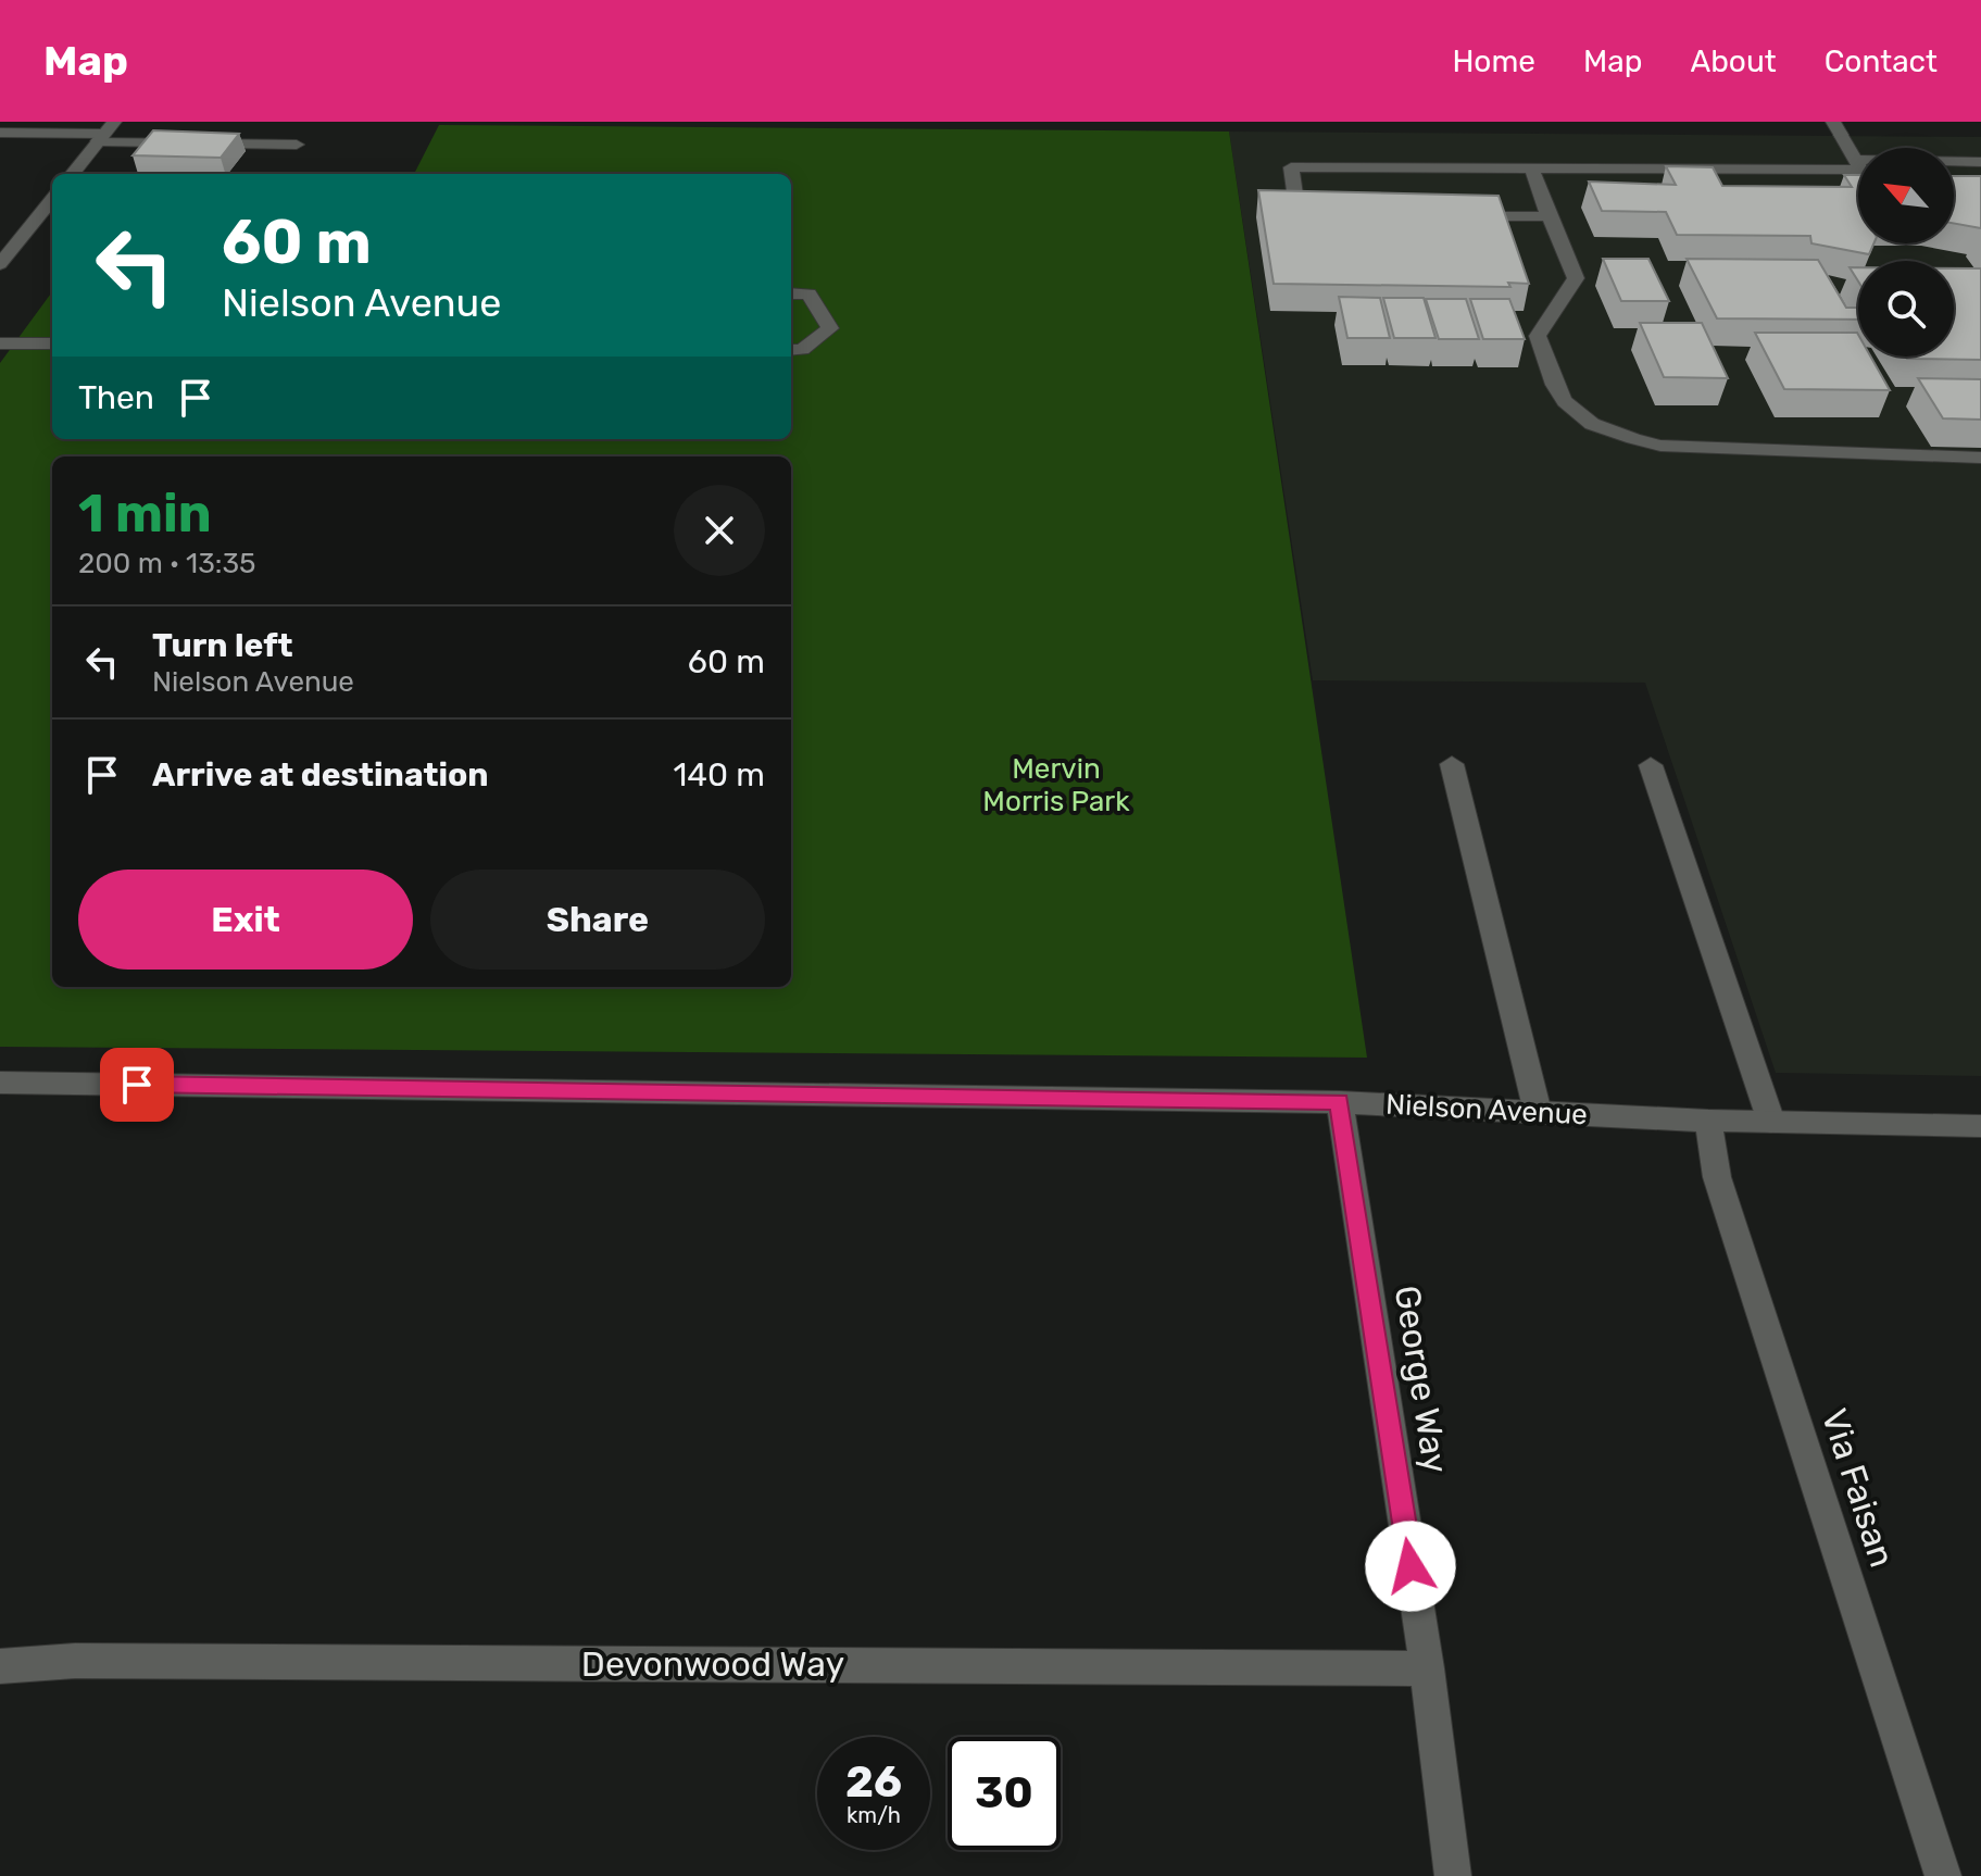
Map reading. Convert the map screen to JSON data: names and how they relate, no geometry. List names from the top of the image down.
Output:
{
  "streets": {
    "street": [
      "Nielson Avenue",
      "George Way",
      "Via Faisan",
      "Devonwood Way"
    ]
  },
  "crossings": [
    ["Nielson Avenue", "George Way"],
    ["Nielson Avenue", "Via Faisan"],
    ["George Way", "Devonwood Way"]
  ],
  "parks": ["Mervin Morris Park"],
  "north": "top left",
  "page": {
    "header": "Map",
    "nav": [
      "Home",
      "Map",
      "About",
      "Contact"
    ],
    "turn": ["60 m", "Nielson Avenue"],
    "then": "Then",
    "heading": ["1 min", "200 m · 13:35"],
    "list": [
      {
        "name": "Turn left",
        "note": "Nielson Avenue",
        "value": "60 m"
      },
      {
        "name": "Arrive at destination",
        "value": "140 m"
      }
    ],
    "buttons": ["Exit", "Share"],
    "speed": "26 km/h",
    "limit": "30"
  }
}
